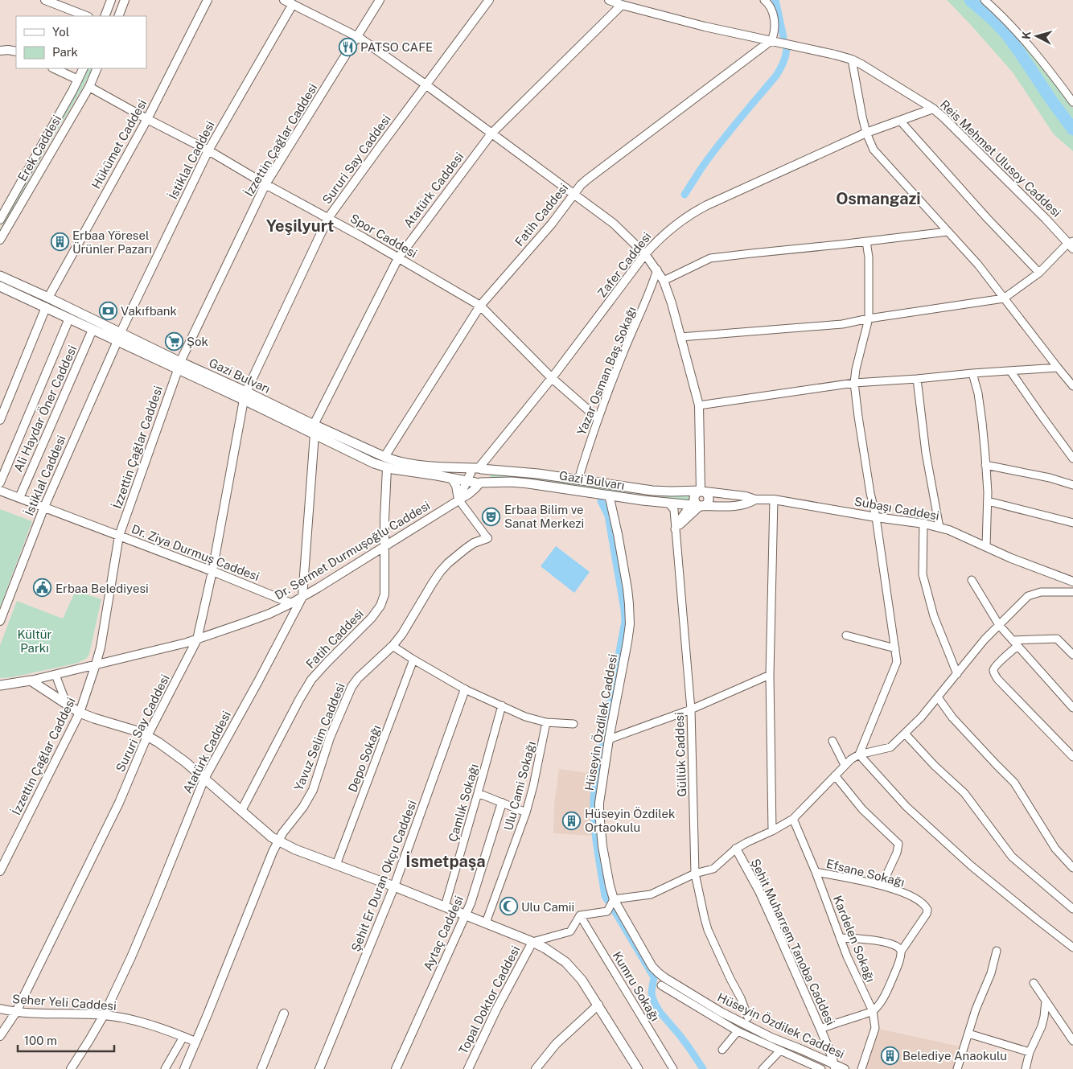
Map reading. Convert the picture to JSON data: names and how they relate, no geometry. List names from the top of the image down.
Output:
{
  "streets": {
    "main road": ["Gazi Bulvarı", "Dr. Sermet Durmuşoğlu Caddesi"],
    "street": [
      "İzzettin Çağlar Caddesi",
      "Hükümet Caddesi",
      "Erek Caddesi",
      "Reis Mehmet Ulusoy Caddesi",
      "Sururi Say Caddesi",
      "İstiklal Caddesi",
      "Atatürk Caddesi",
      "Fatih Caddesi",
      "Spor Caddesi",
      "Zafer Caddesi",
      "Yazar Osman Baş Sokağı",
      "Ali Haydar Öner Caddesi",
      "Subaşı Caddesi",
      "Dr. Ziya Durmuş Caddesi",
      "Hüseyin Özdilek Caddesi",
      "Yavuz Selim Caddesi",
      "Güllük Caddesi",
      "Depo Sokağı",
      "Ulu Cami Sokağı",
      "Çamlık Sokağı",
      "Efsane Sokağı",
      "Şehit Er Duran Okçu Caddesi",
      "Aytaç Caddesi",
      "Kardelen Sokağı",
      "Şehit Muharrem Tanoba Caddesi",
      "Kumru Sokağı",
      "Topal Doktor Caddesi",
      "Seher Yeli Caddesi"
    ]
  },
  "crossings": [
    ["İzzettin Çağlar Caddesi", "Spor Caddesi"],
    ["İzzettin Çağlar Caddesi", "Gazi Bulvarı"],
    ["İzzettin Çağlar Caddesi", "Dr. Sermet Durmuşoğlu Caddesi"],
    ["İzzettin Çağlar Caddesi", "Dr. Ziya Durmuş Caddesi"],
    ["Hükümet Caddesi", "Spor Caddesi"],
    ["Hükümet Caddesi", "Gazi Bulvarı"],
    ["Erek Caddesi", "Spor Caddesi"],
    ["Reis Mehmet Ulusoy Caddesi", "Atatürk Caddesi"],
    ["Reis Mehmet Ulusoy Caddesi", "Fatih Caddesi"],
    ["Reis Mehmet Ulusoy Caddesi", "Zafer Caddesi"],
    ["Sururi Say Caddesi", "Spor Caddesi"],
    ["Sururi Say Caddesi", "Gazi Bulvarı"],
    ["Sururi Say Caddesi", "Dr. Sermet Durmuşoğlu Caddesi"],
    ["Sururi Say Caddesi", "Dr. Ziya Durmuş Caddesi"],
    ["Sururi Say Caddesi", "Seher Yeli Caddesi"],
    ["İstiklal Caddesi", "Spor Caddesi"],
    ["İstiklal Caddesi", "Gazi Bulvarı"],
    ["İstiklal Caddesi", "Dr. Ziya Durmuş Caddesi"],
    ["Atatürk Caddesi", "Spor Caddesi"],
    ["Atatürk Caddesi", "Gazi Bulvarı"],
    ["Atatürk Caddesi", "Dr. Sermet Durmuşoğlu Caddesi"],
    ["Atatürk Caddesi", "Seher Yeli Caddesi"],
    ["Fatih Caddesi", "Spor Caddesi"],
    ["Fatih Caddesi", "Gazi Bulvarı"],
    ["Fatih Caddesi", "Dr. Sermet Durmuşoğlu Caddesi"],
    ["Spor Caddesi", "Zafer Caddesi"],
    ["Spor Caddesi", "Yazar Osman Baş Sokağı"],
    ["Zafer Caddesi", "Gazi Bulvarı"],
    ["Zafer Caddesi", "Dr. Sermet Durmuşoğlu Caddesi"],
    ["Yazar Osman Baş Sokağı", "Gazi Bulvarı"],
    ["Gazi Bulvarı", "Ali Haydar Öner Caddesi"],
    ["Gazi Bulvarı", "Subaşı Caddesi"],
    ["Gazi Bulvarı", "Dr. Sermet Durmuşoğlu Caddesi"],
    ["Gazi Bulvarı", "Hüseyin Özdilek Caddesi"],
    ["Gazi Bulvarı", "Güllük Caddesi"],
    ["Ali Haydar Öner Caddesi", "Dr. Ziya Durmuş Caddesi"],
    ["Dr. Sermet Durmuşoğlu Caddesi", "Dr. Ziya Durmuş Caddesi"],
    ["Hüseyin Özdilek Caddesi", "Şehit Muharrem Tanoba Caddesi"],
    ["Yavuz Selim Caddesi", "Seher Yeli Caddesi"],
    ["Efsane Sokağı", "Kardelen Sokağı"]
  ],
  "districts": ["Osmangazi", "Yeşilyurt", "İsmetpaşa"],
  "parks": ["Kültür Parkı"],
  "places": {
    "restaurant": ["PATSO CAFE"],
    "building": ["Erbaa Yöresel Ürünler Pazarı", "Hüseyin Özdilek Ortaokulu", "Belediye Anaokulu"],
    "bank": ["Vakıfbank"],
    "supermarket": ["Şok"],
    "theatre": ["Erbaa Bilim ve Sanat Merkezi"],
    "public building": ["Erbaa Belediyesi"],
    "mosque": ["Ulu Camii"]
  },
  "legend": ["Yol", "Park"],
  "scale_bar": "100 m",
  "north": "left"
}
